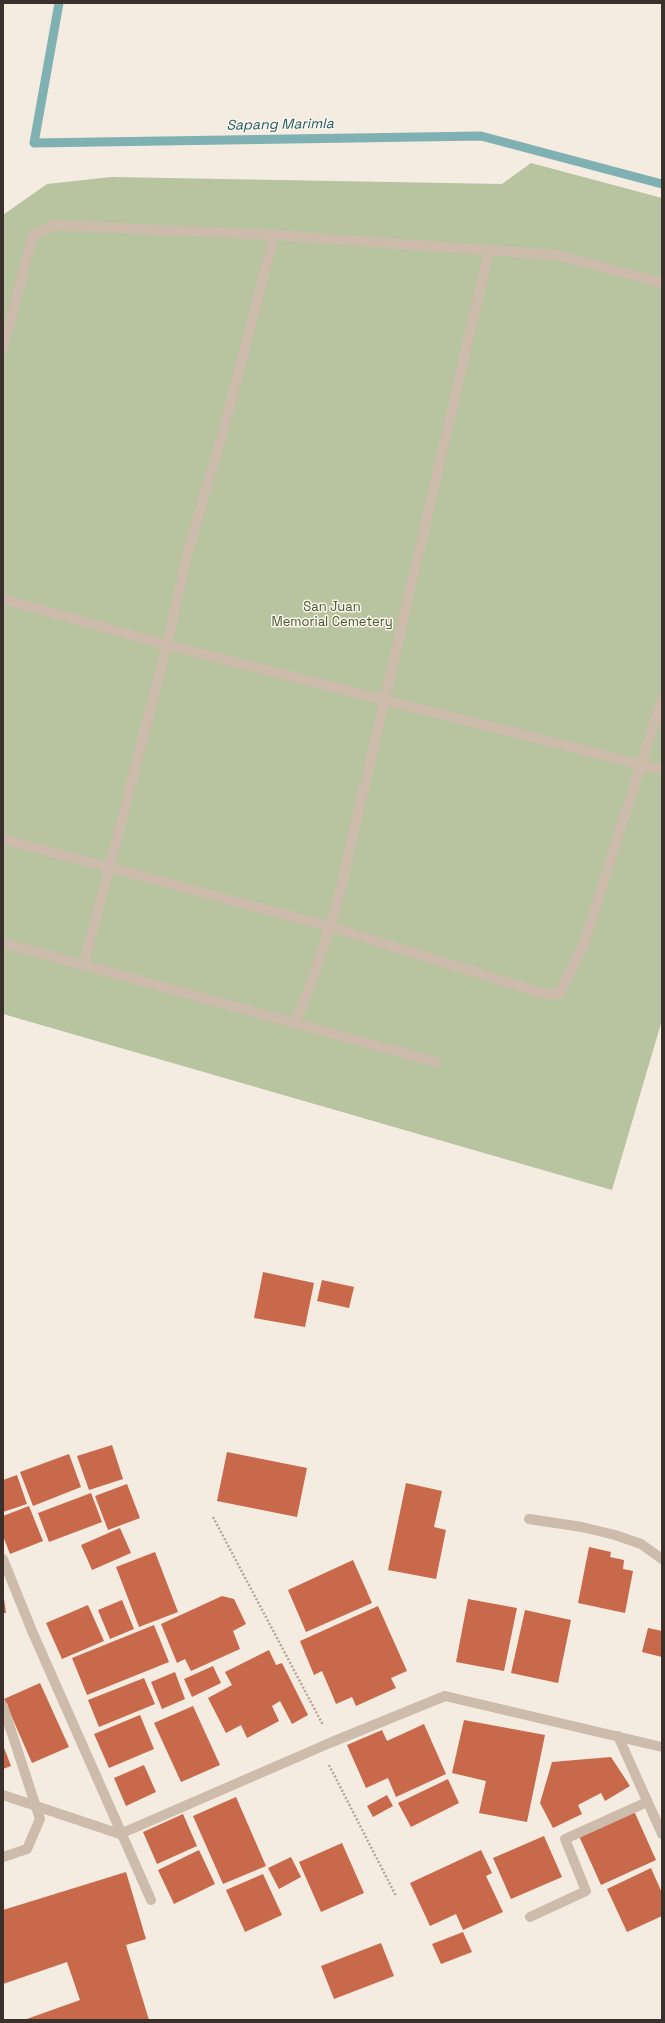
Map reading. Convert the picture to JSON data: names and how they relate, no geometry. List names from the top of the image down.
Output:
{
  "water": ["Sapang Marimla"],
  "parks": ["San Juan Memorial Cemetery"]
}
